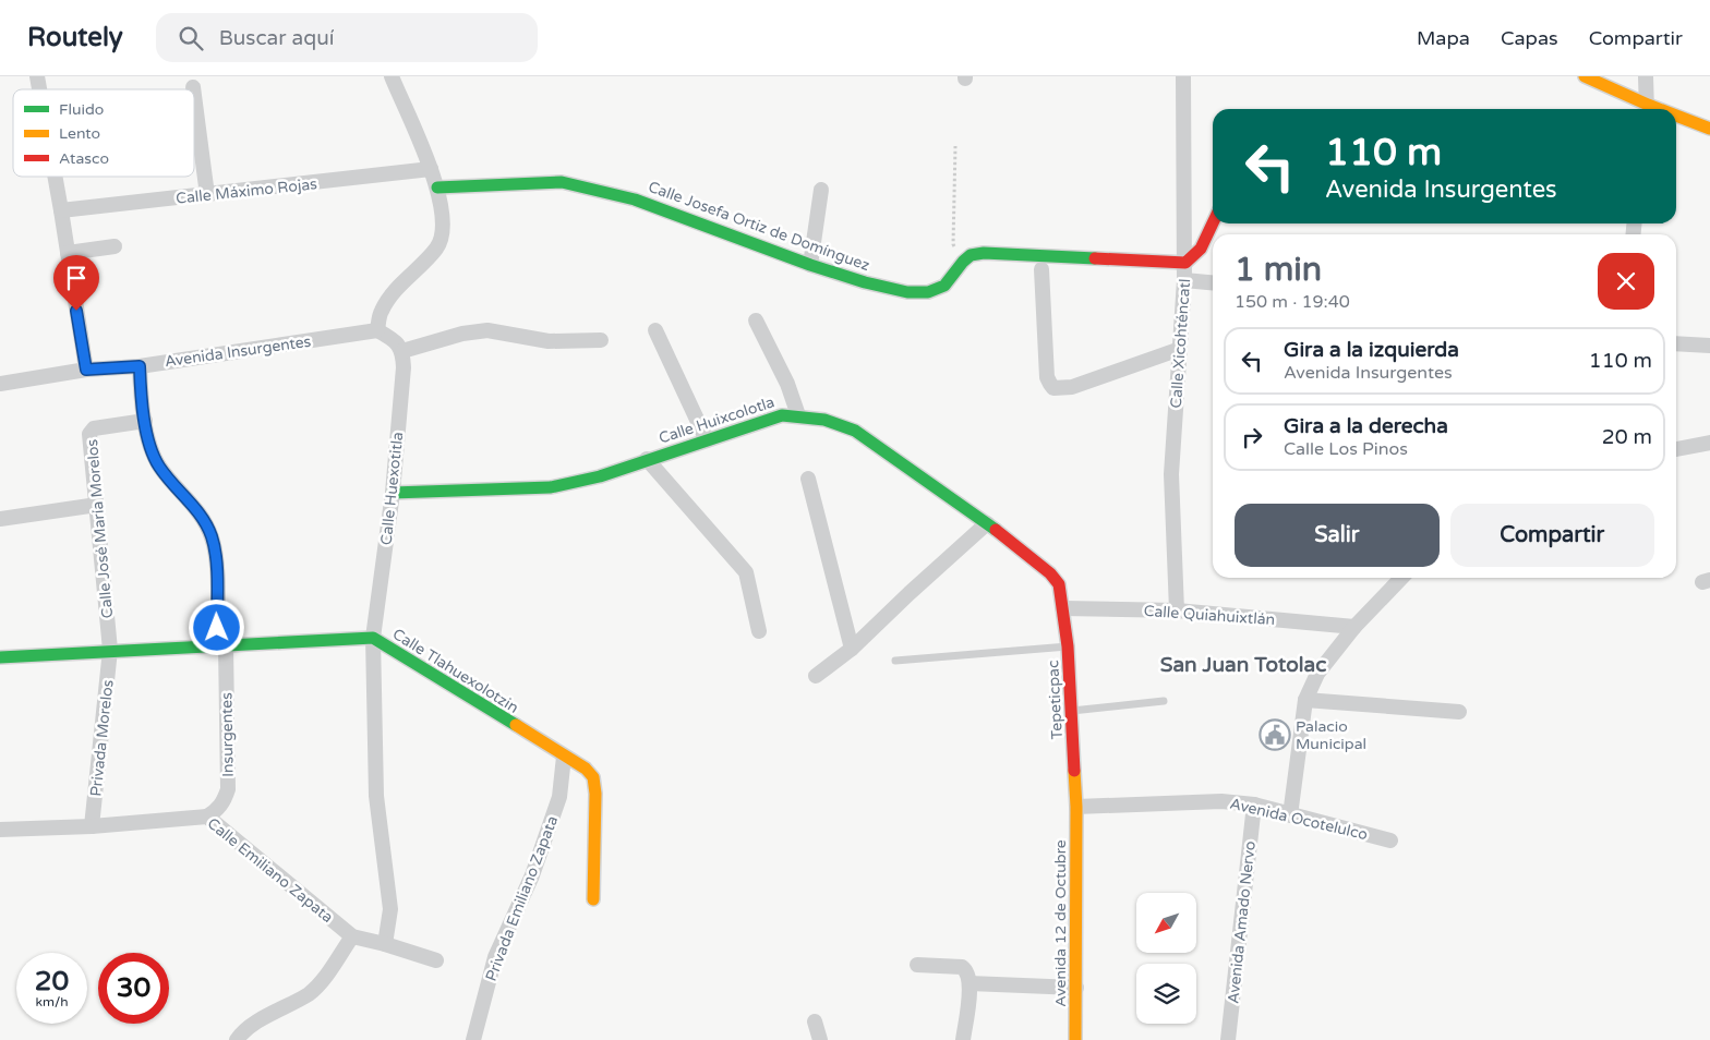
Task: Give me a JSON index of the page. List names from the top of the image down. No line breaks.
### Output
{"streets":{"street":["Calle Máximo Rojas","Calle Josefa Ortiz de Domínguez","Calle Xicohténcatl","Avenida Insurgentes","Calle Huixcolotla","Calle Huexotitla","Calle José María Morelos","Calle Quiahuixtlán","Calle Tlahuexolotzin","Tepeticpac","Insurgentes","Privada Morelos","Avenida Ocotelulco","Calle Emiliano Zapata","Privada Emiliano Zapata","Avenida Amado Nervo","Avenida 12 de Octubre"]},"crossings":[["Calle Xicohténcatl","Calle Quiahuixtlán"],["Avenida Insurgentes","Insurgentes"],["Calle Huixcolotla","Calle Huexotitla"],["Calle Huixcolotla","Tepeticpac"],["Calle Huexotitla","Calle Tlahuexolotzin"],["Calle Huexotitla","Calle Emiliano Zapata"],["Calle José María Morelos","Calle Tlahuexolotzin"],["Calle José María Morelos","Insurgentes"],["Calle José María Morelos","Privada Morelos"],["Calle Quiahuixtlán","Tepeticpac"],["Calle Tlahuexolotzin","Insurgentes"],["Calle Tlahuexolotzin","Privada Morelos"],["Calle Tlahuexolotzin","Privada Emiliano Zapata"],["Tepeticpac","Avenida Ocotelulco"],["Tepeticpac","Avenida 12 de Octubre"],["Insurgentes","Calle Emiliano Zapata"],["Privada Morelos","Calle Emiliano Zapata"],["Avenida Ocotelulco","Avenida Amado Nervo"],["Avenida Ocotelulco","Avenida 12 de Octubre"]],"districts":["San Juan Totolac"],"places":{"public building":["Palacio Municipal"]},"legend":["Fluido","Lento","Atasco"],"north":"bottom left","page":{"header":"Routely","search":"Buscar aquí","nav":["Mapa","Capas","Compartir"],"turn":["110 m","Avenida Insurgentes"],"heading":["1 min","150 m · 19:40"],"list":[{"name":"Gira a la izquierda","note":"Avenida Insurgentes","value":"110 m"},{"name":"Gira a la derecha","note":"Calle Los Pinos","value":"20 m"}],"buttons":["Salir","Compartir"],"speed":"20 km/h","limit":"30"}}
